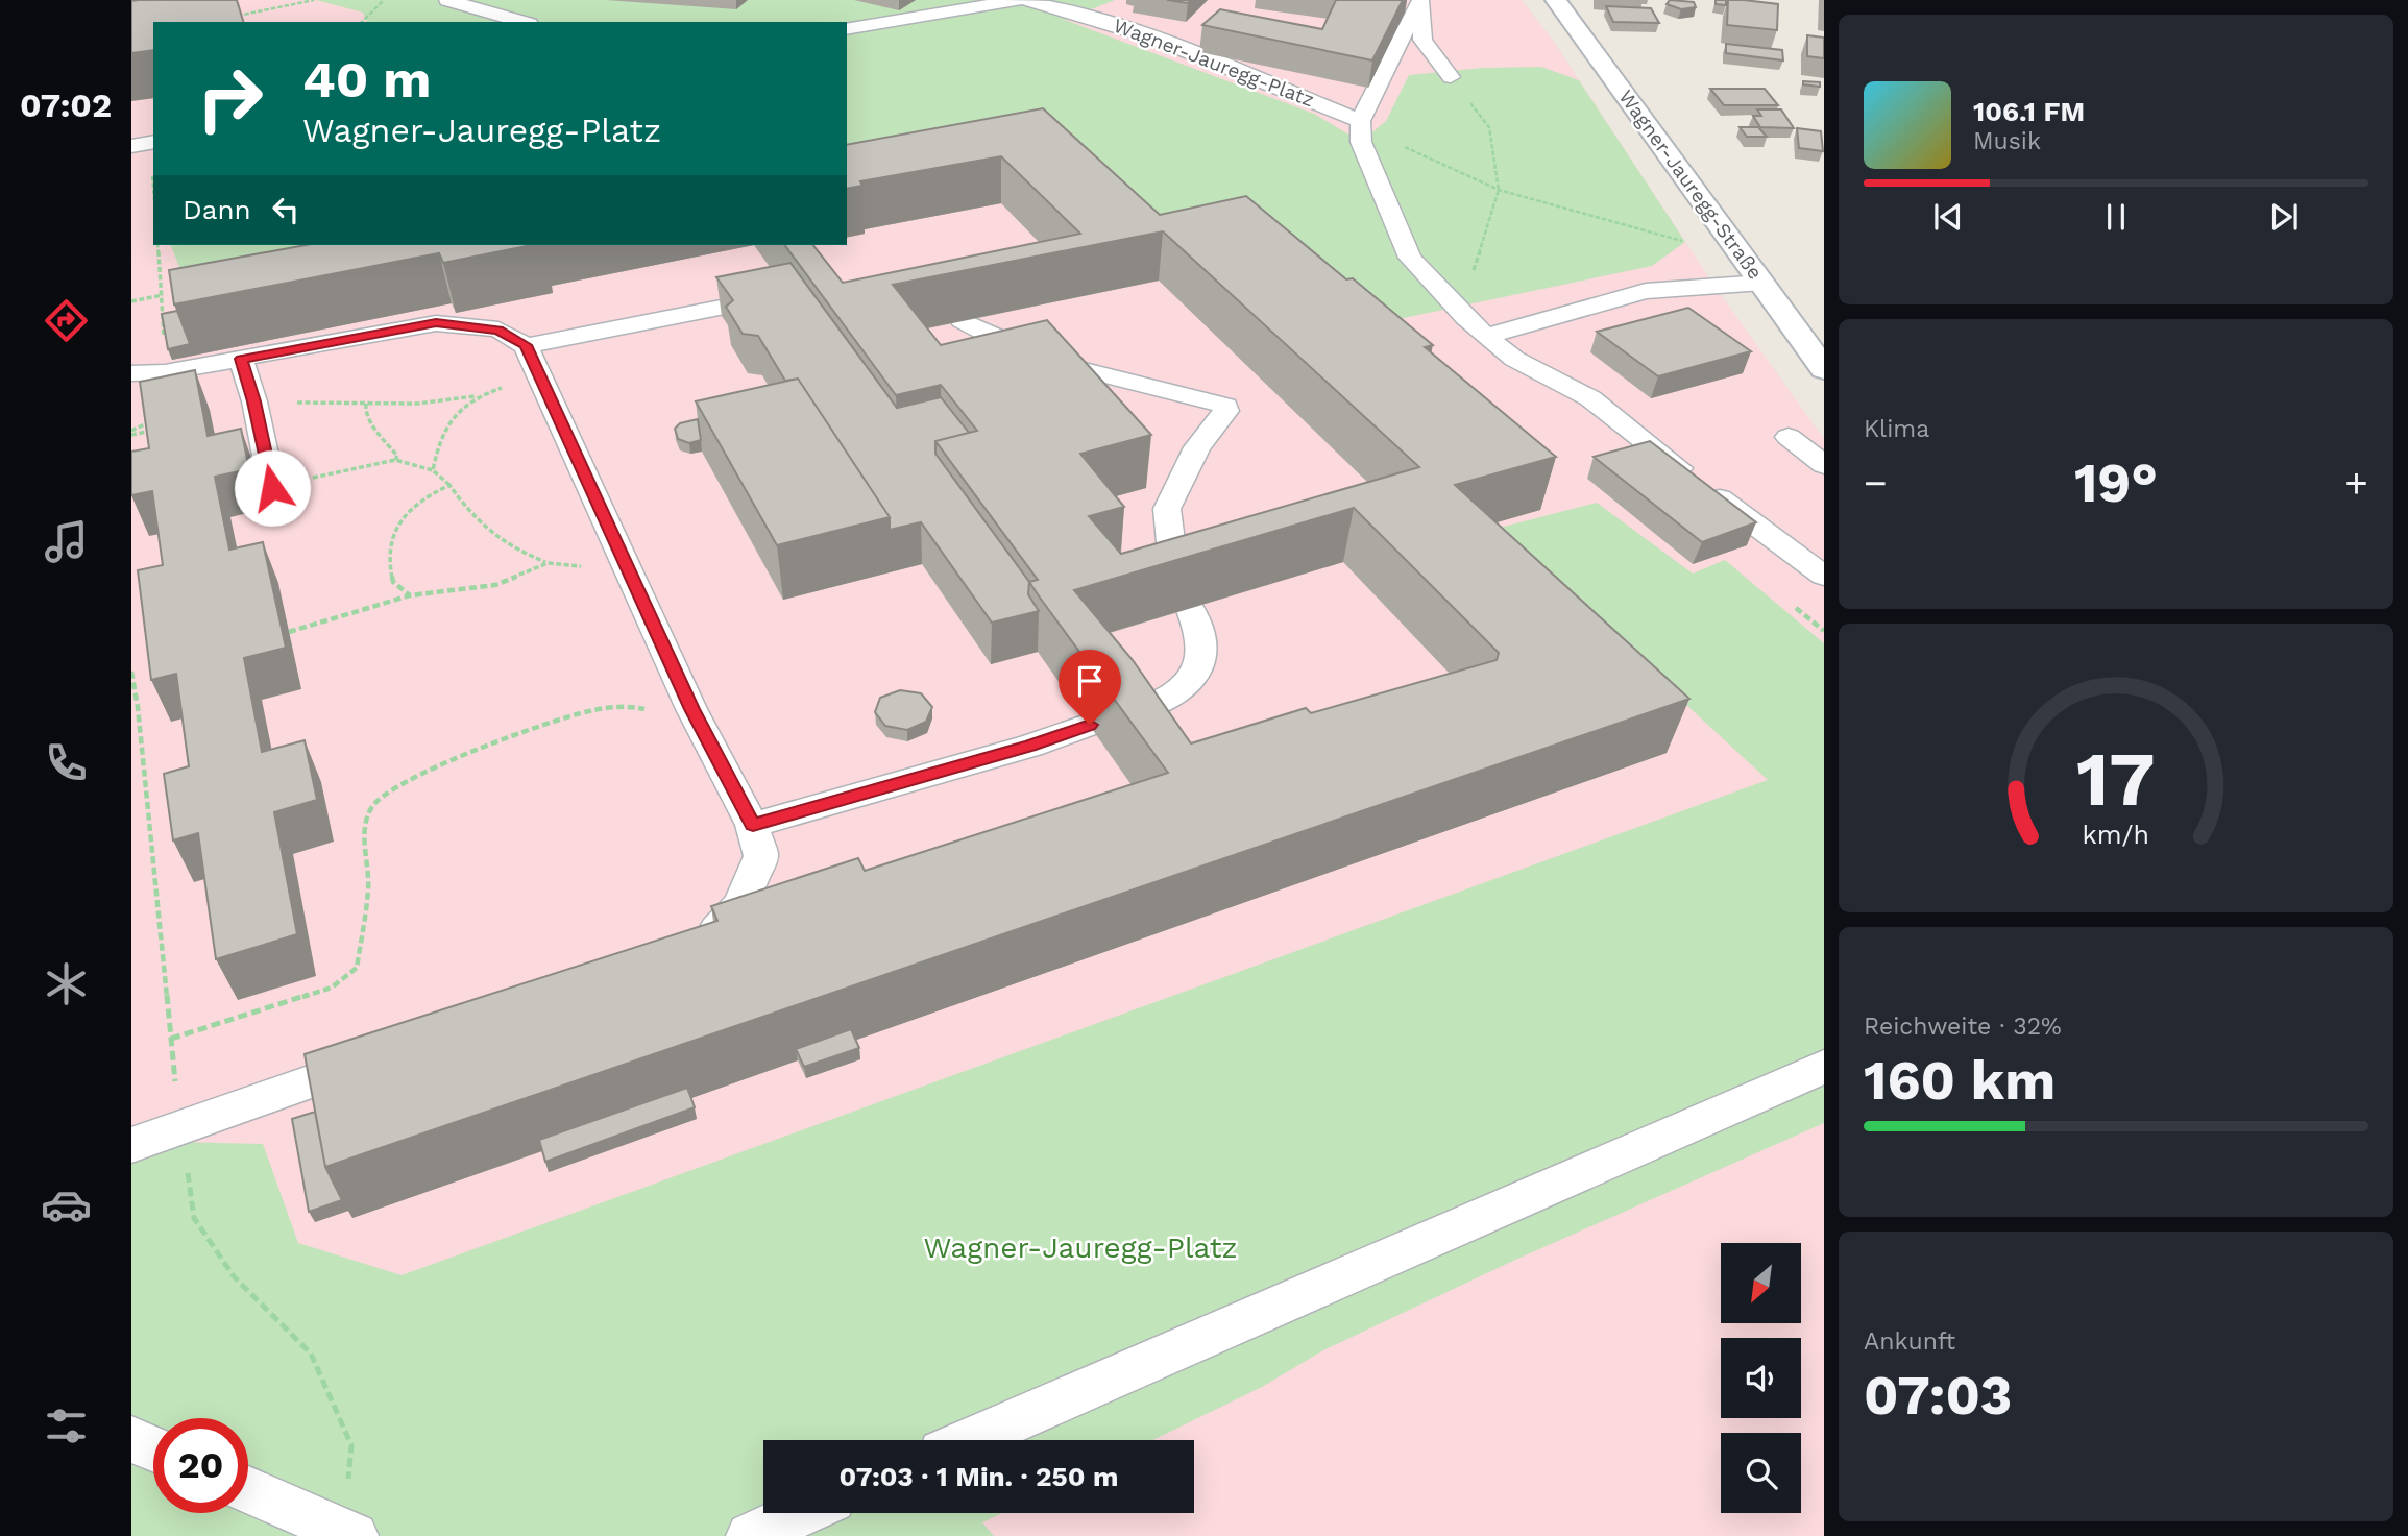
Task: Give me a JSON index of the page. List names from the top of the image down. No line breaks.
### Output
{"streets":{"main road":["Wagner-Jauregg-Straße"],"lane":["Wagner-Jauregg-Platz"]},"parks":["Wagner-Jauregg-Platz"],"north":"bottom left","page":{"tabs":"07:02","turn":["40 m","Wagner-Jauregg-Platz"],"song":["106.1 FM","Musik"],"then":"Dann","tile":["Klima",["Reichweite · 32%","160 km"],["Ankunft","07:03"]],"heat":["−","19°","+"],"limit":"20","trip":"07:03 · 1 Min. · 250 m","gauge":["17","km/h"]}}
